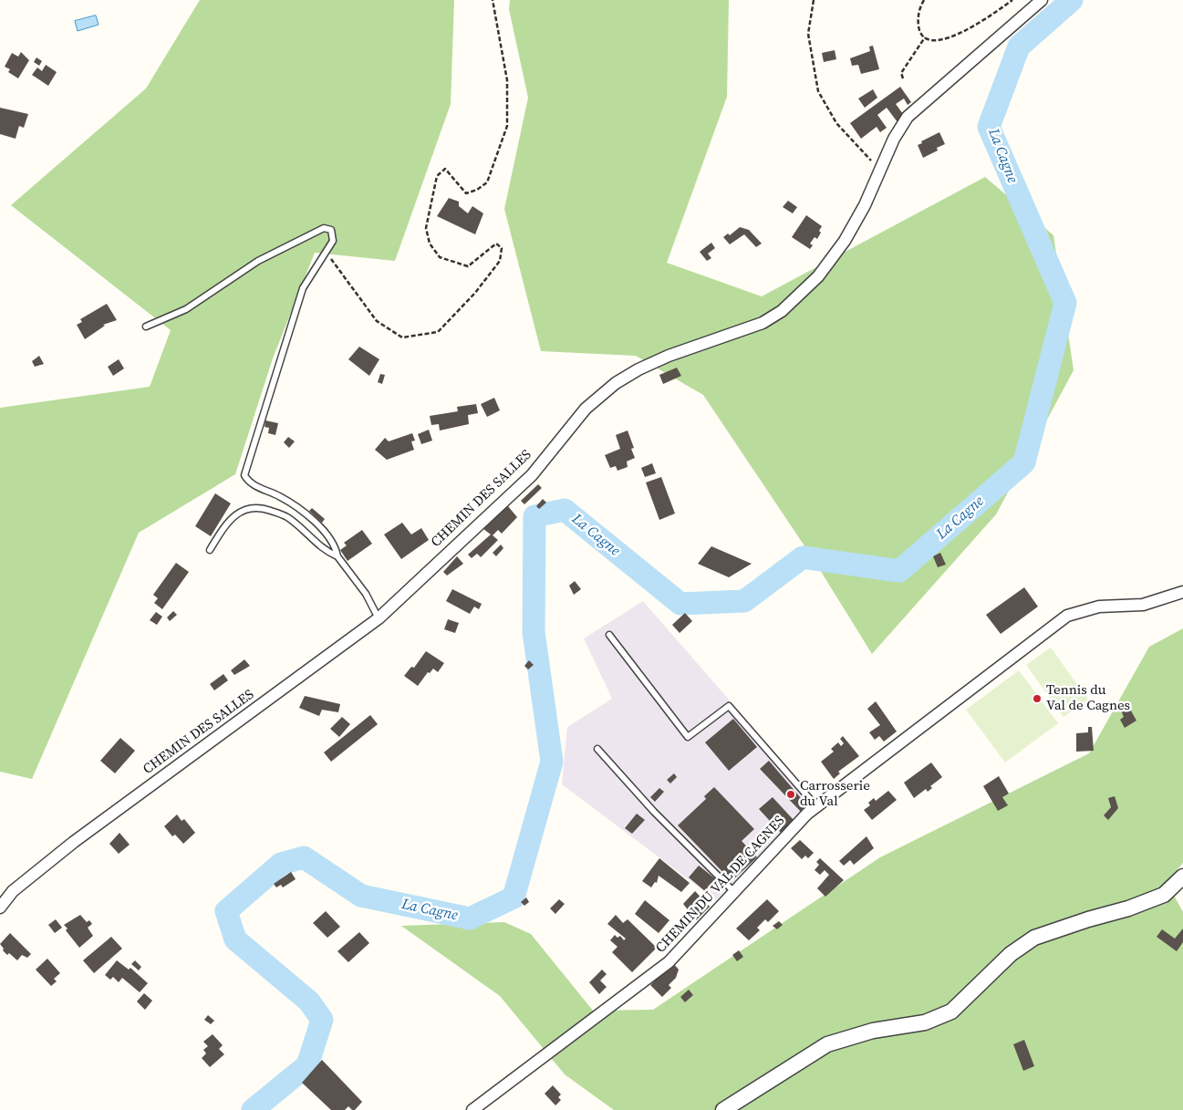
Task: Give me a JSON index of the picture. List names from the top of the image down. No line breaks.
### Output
{"streets":{"street":["CHEMIN DES SALLES","CHEMIN DU VAL DE CAGNES"]},"water":["La Cagne"],"places":["Tennis du Val de Cagnes","Carrosserie du Val"]}
